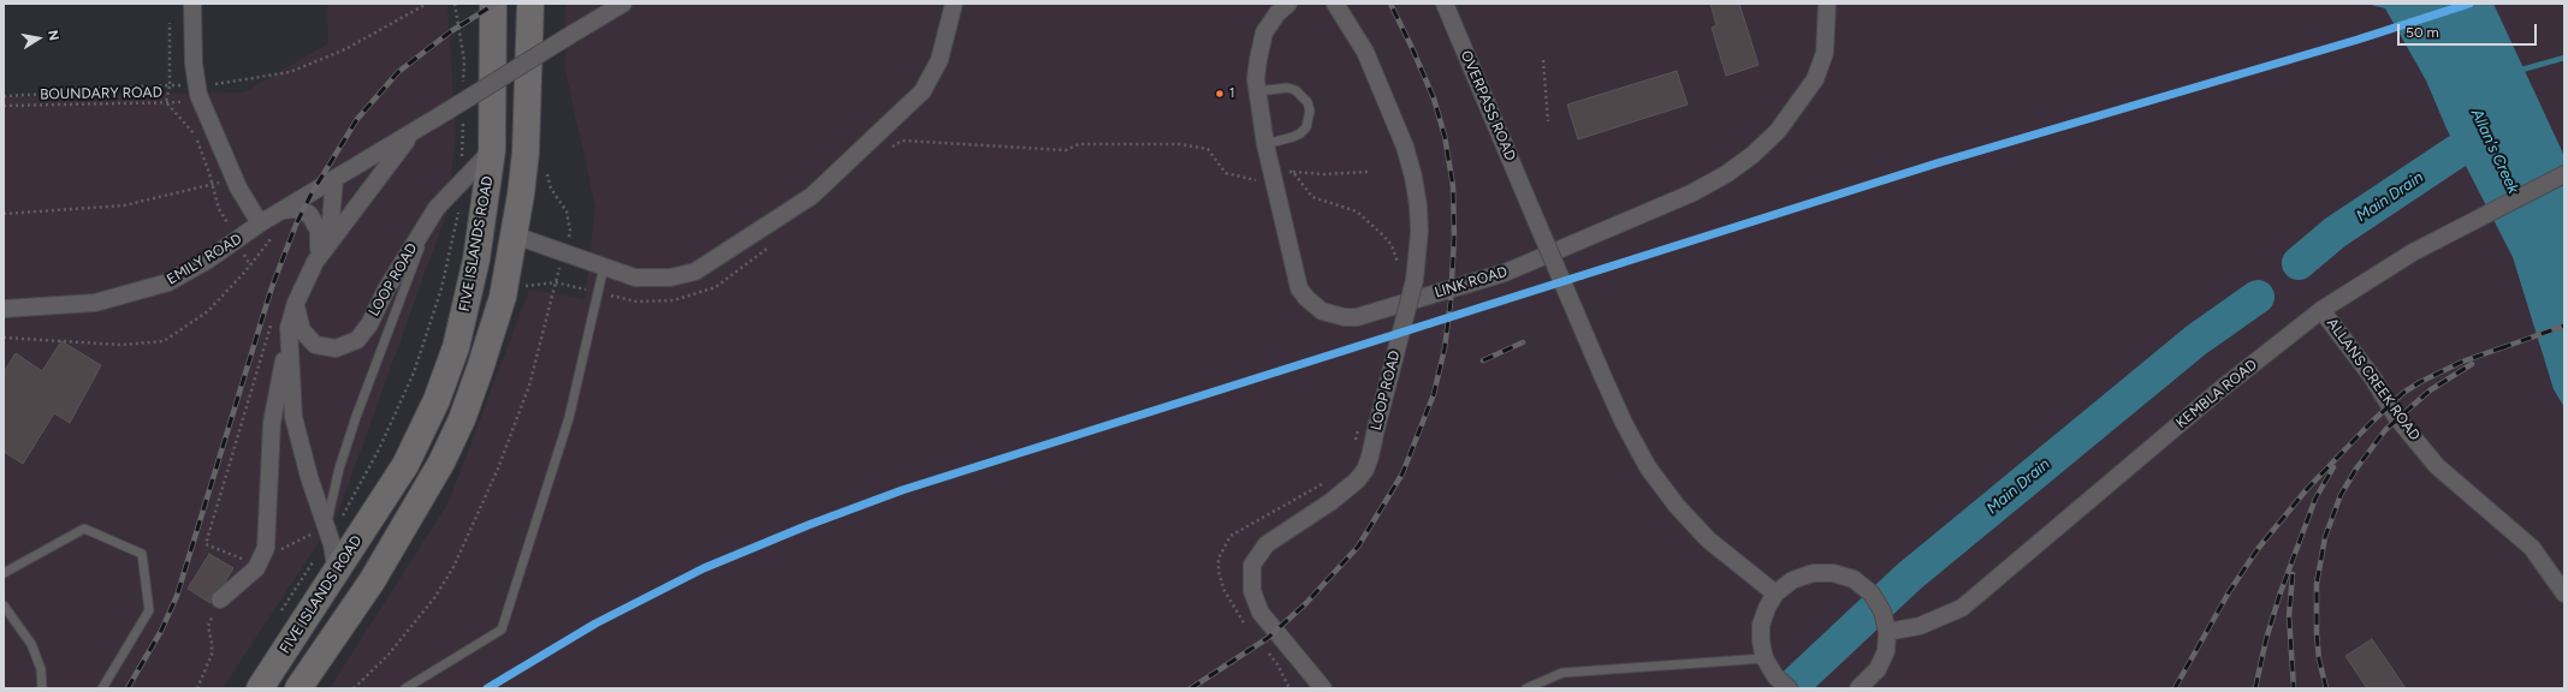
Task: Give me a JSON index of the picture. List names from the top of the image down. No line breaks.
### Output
{"streets":{"main road":["FIVE ISLANDS ROAD"],"street":["OVERPASS ROAD","EMILY ROAD","LOOP ROAD","LINK ROAD","ALLANS CREEK ROAD","KEMBLA ROAD"],"path":["BOUNDARY ROAD"]},"crossings":[["FIVE ISLANDS ROAD","LOOP ROAD"],["ALLANS CREEK ROAD","KEMBLA ROAD"]],"water":["Allan's Creek","Main Drain"],"places":["1"],"scale_bar":"50 m","north":"right"}
